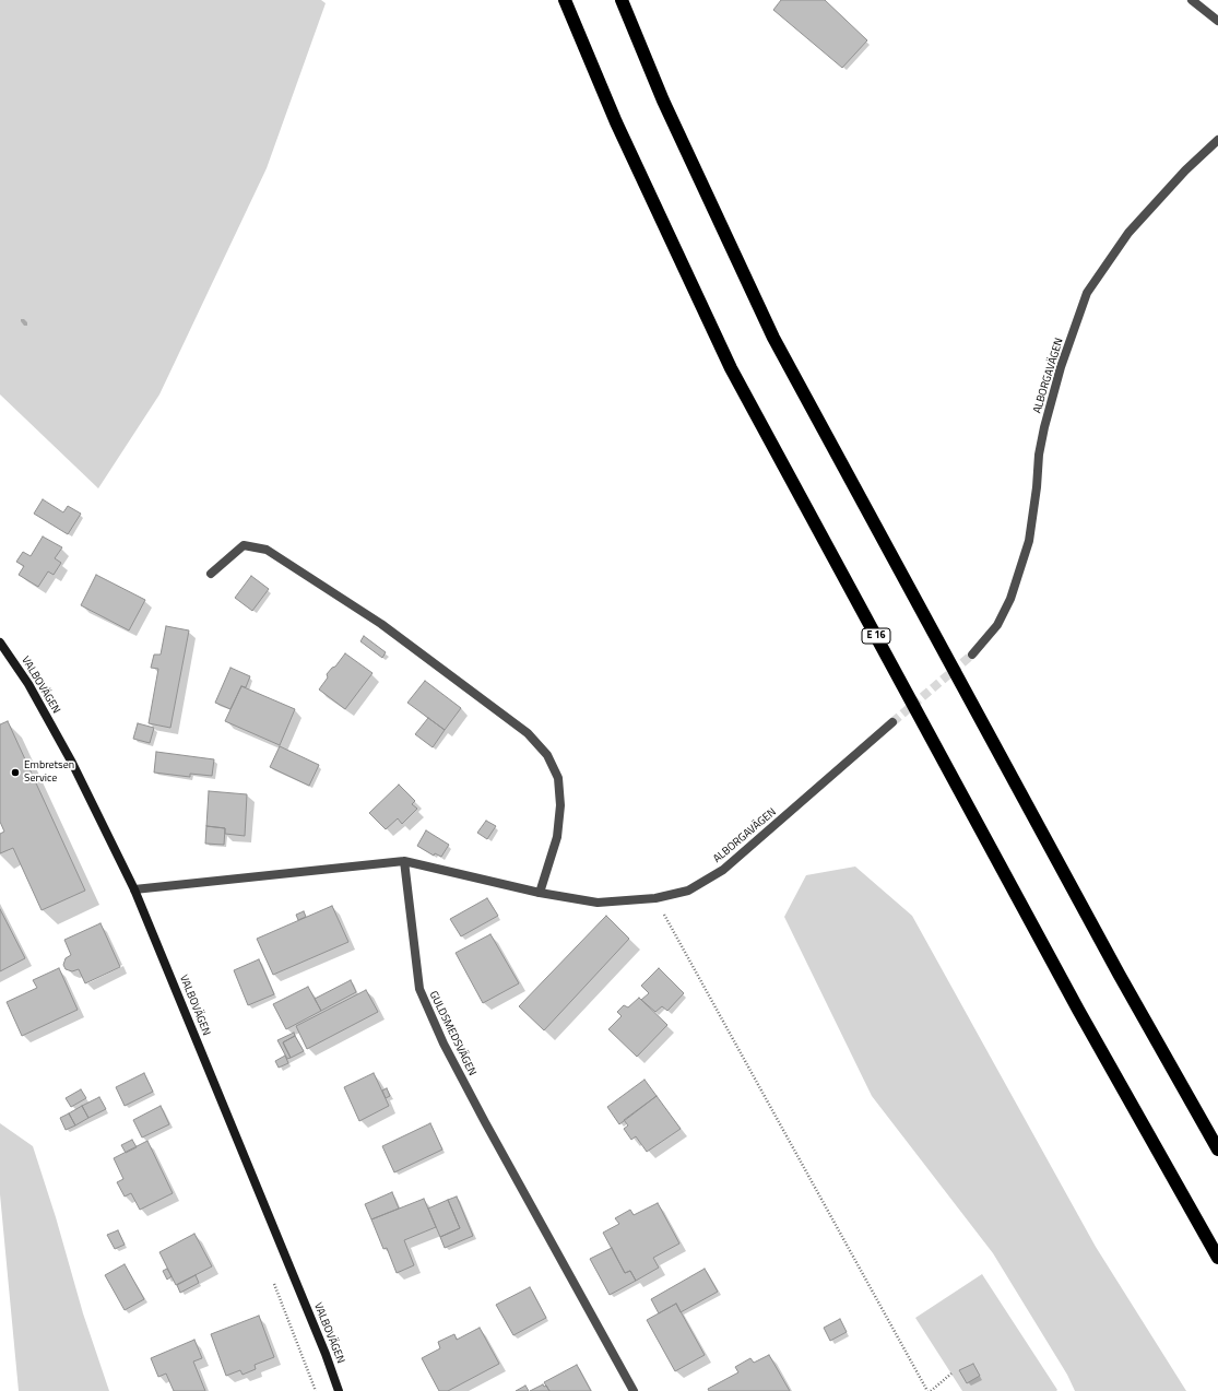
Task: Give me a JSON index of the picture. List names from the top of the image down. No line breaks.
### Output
{"streets":{"highway":["E 16"],"main road":["VALBOVÄGEN"],"street":["ALBORGAVÄGEN","GULDSMEDSVÄGEN"]},"crossings":[["ALBORGAVÄGEN","GULDSMEDSVÄGEN"]],"places":["Embretsen Service"]}
